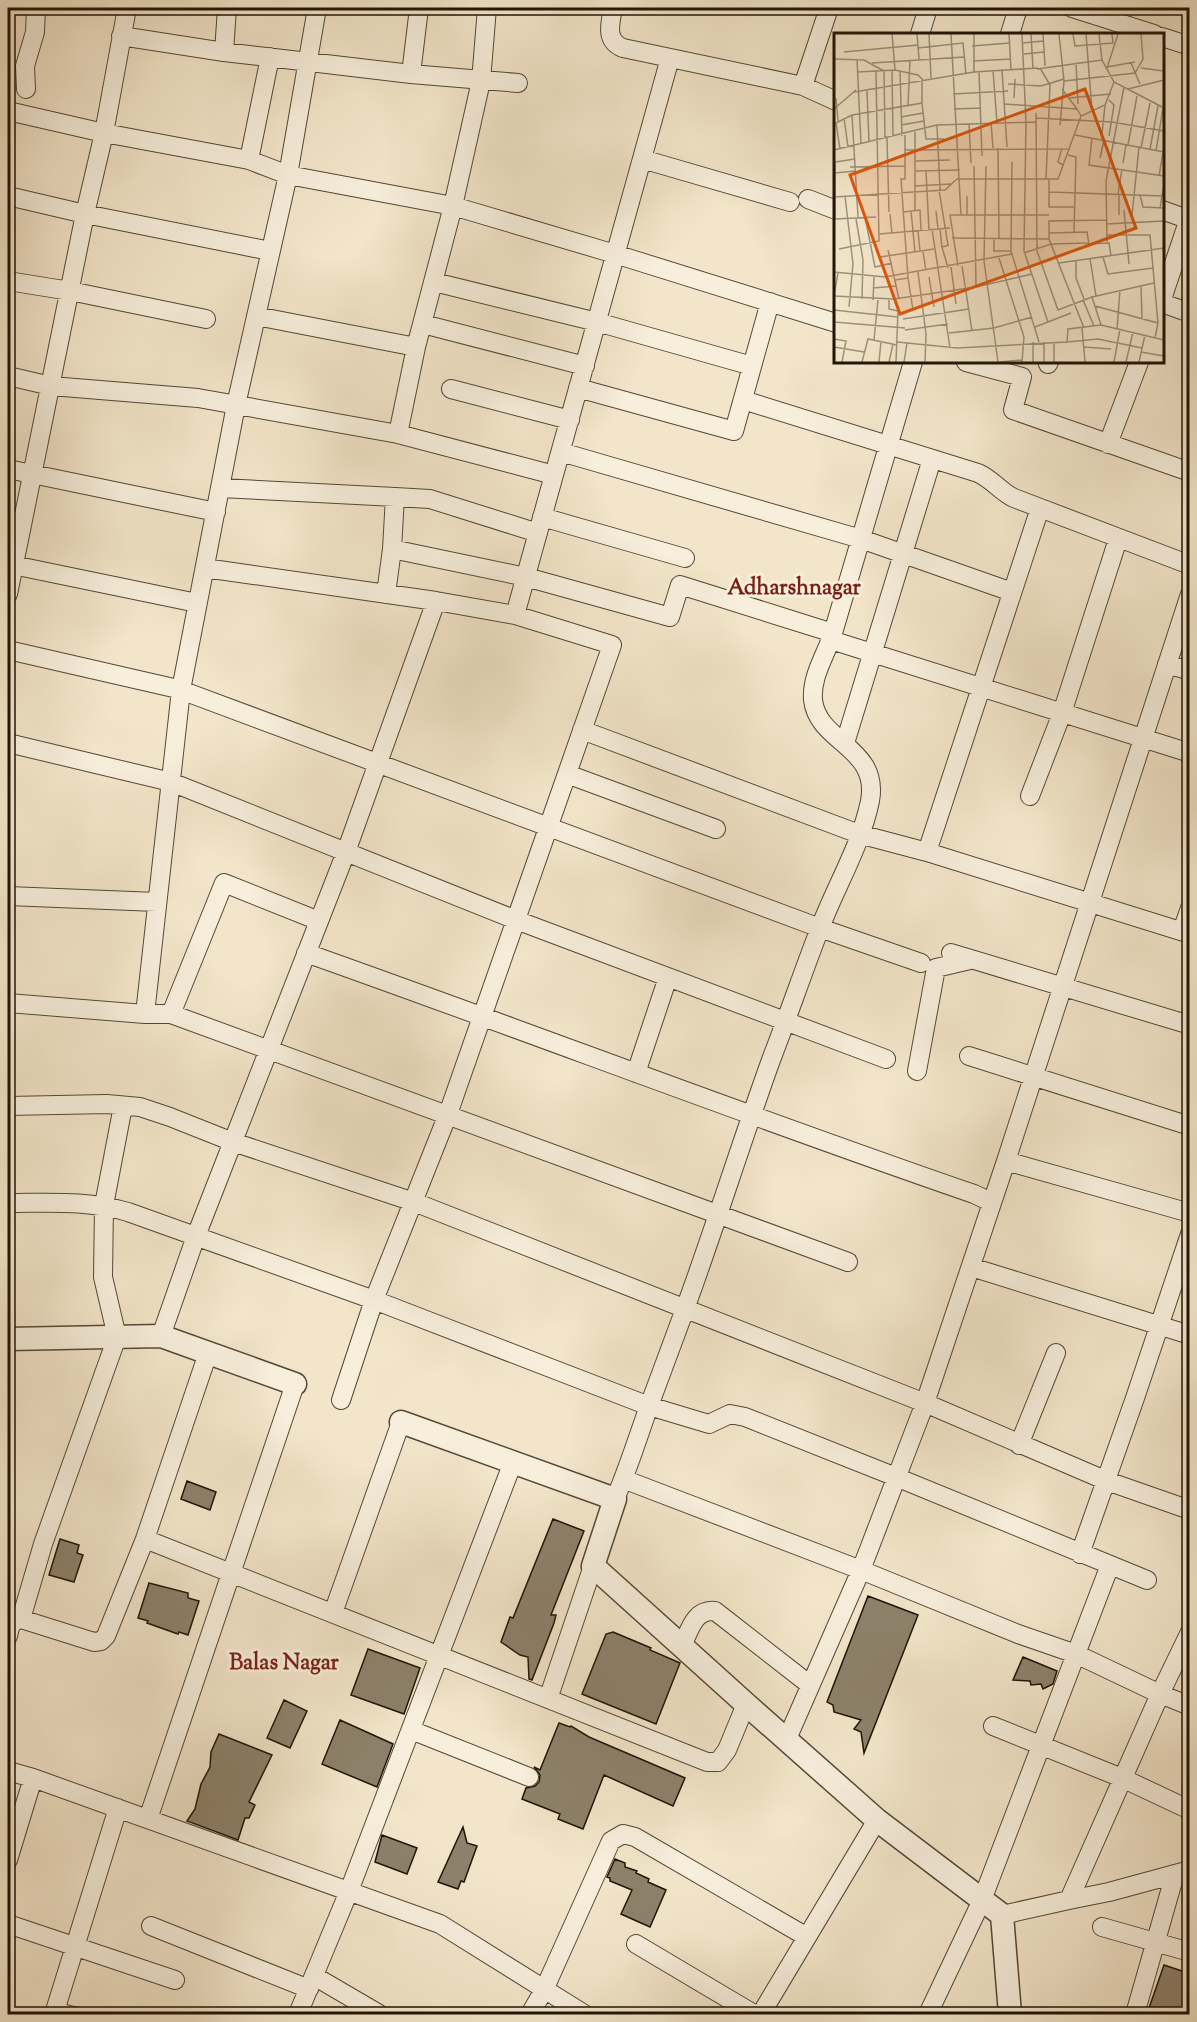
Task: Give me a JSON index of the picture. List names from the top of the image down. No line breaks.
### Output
{"districts":["Adharshnagar","Balas Nagar"]}
